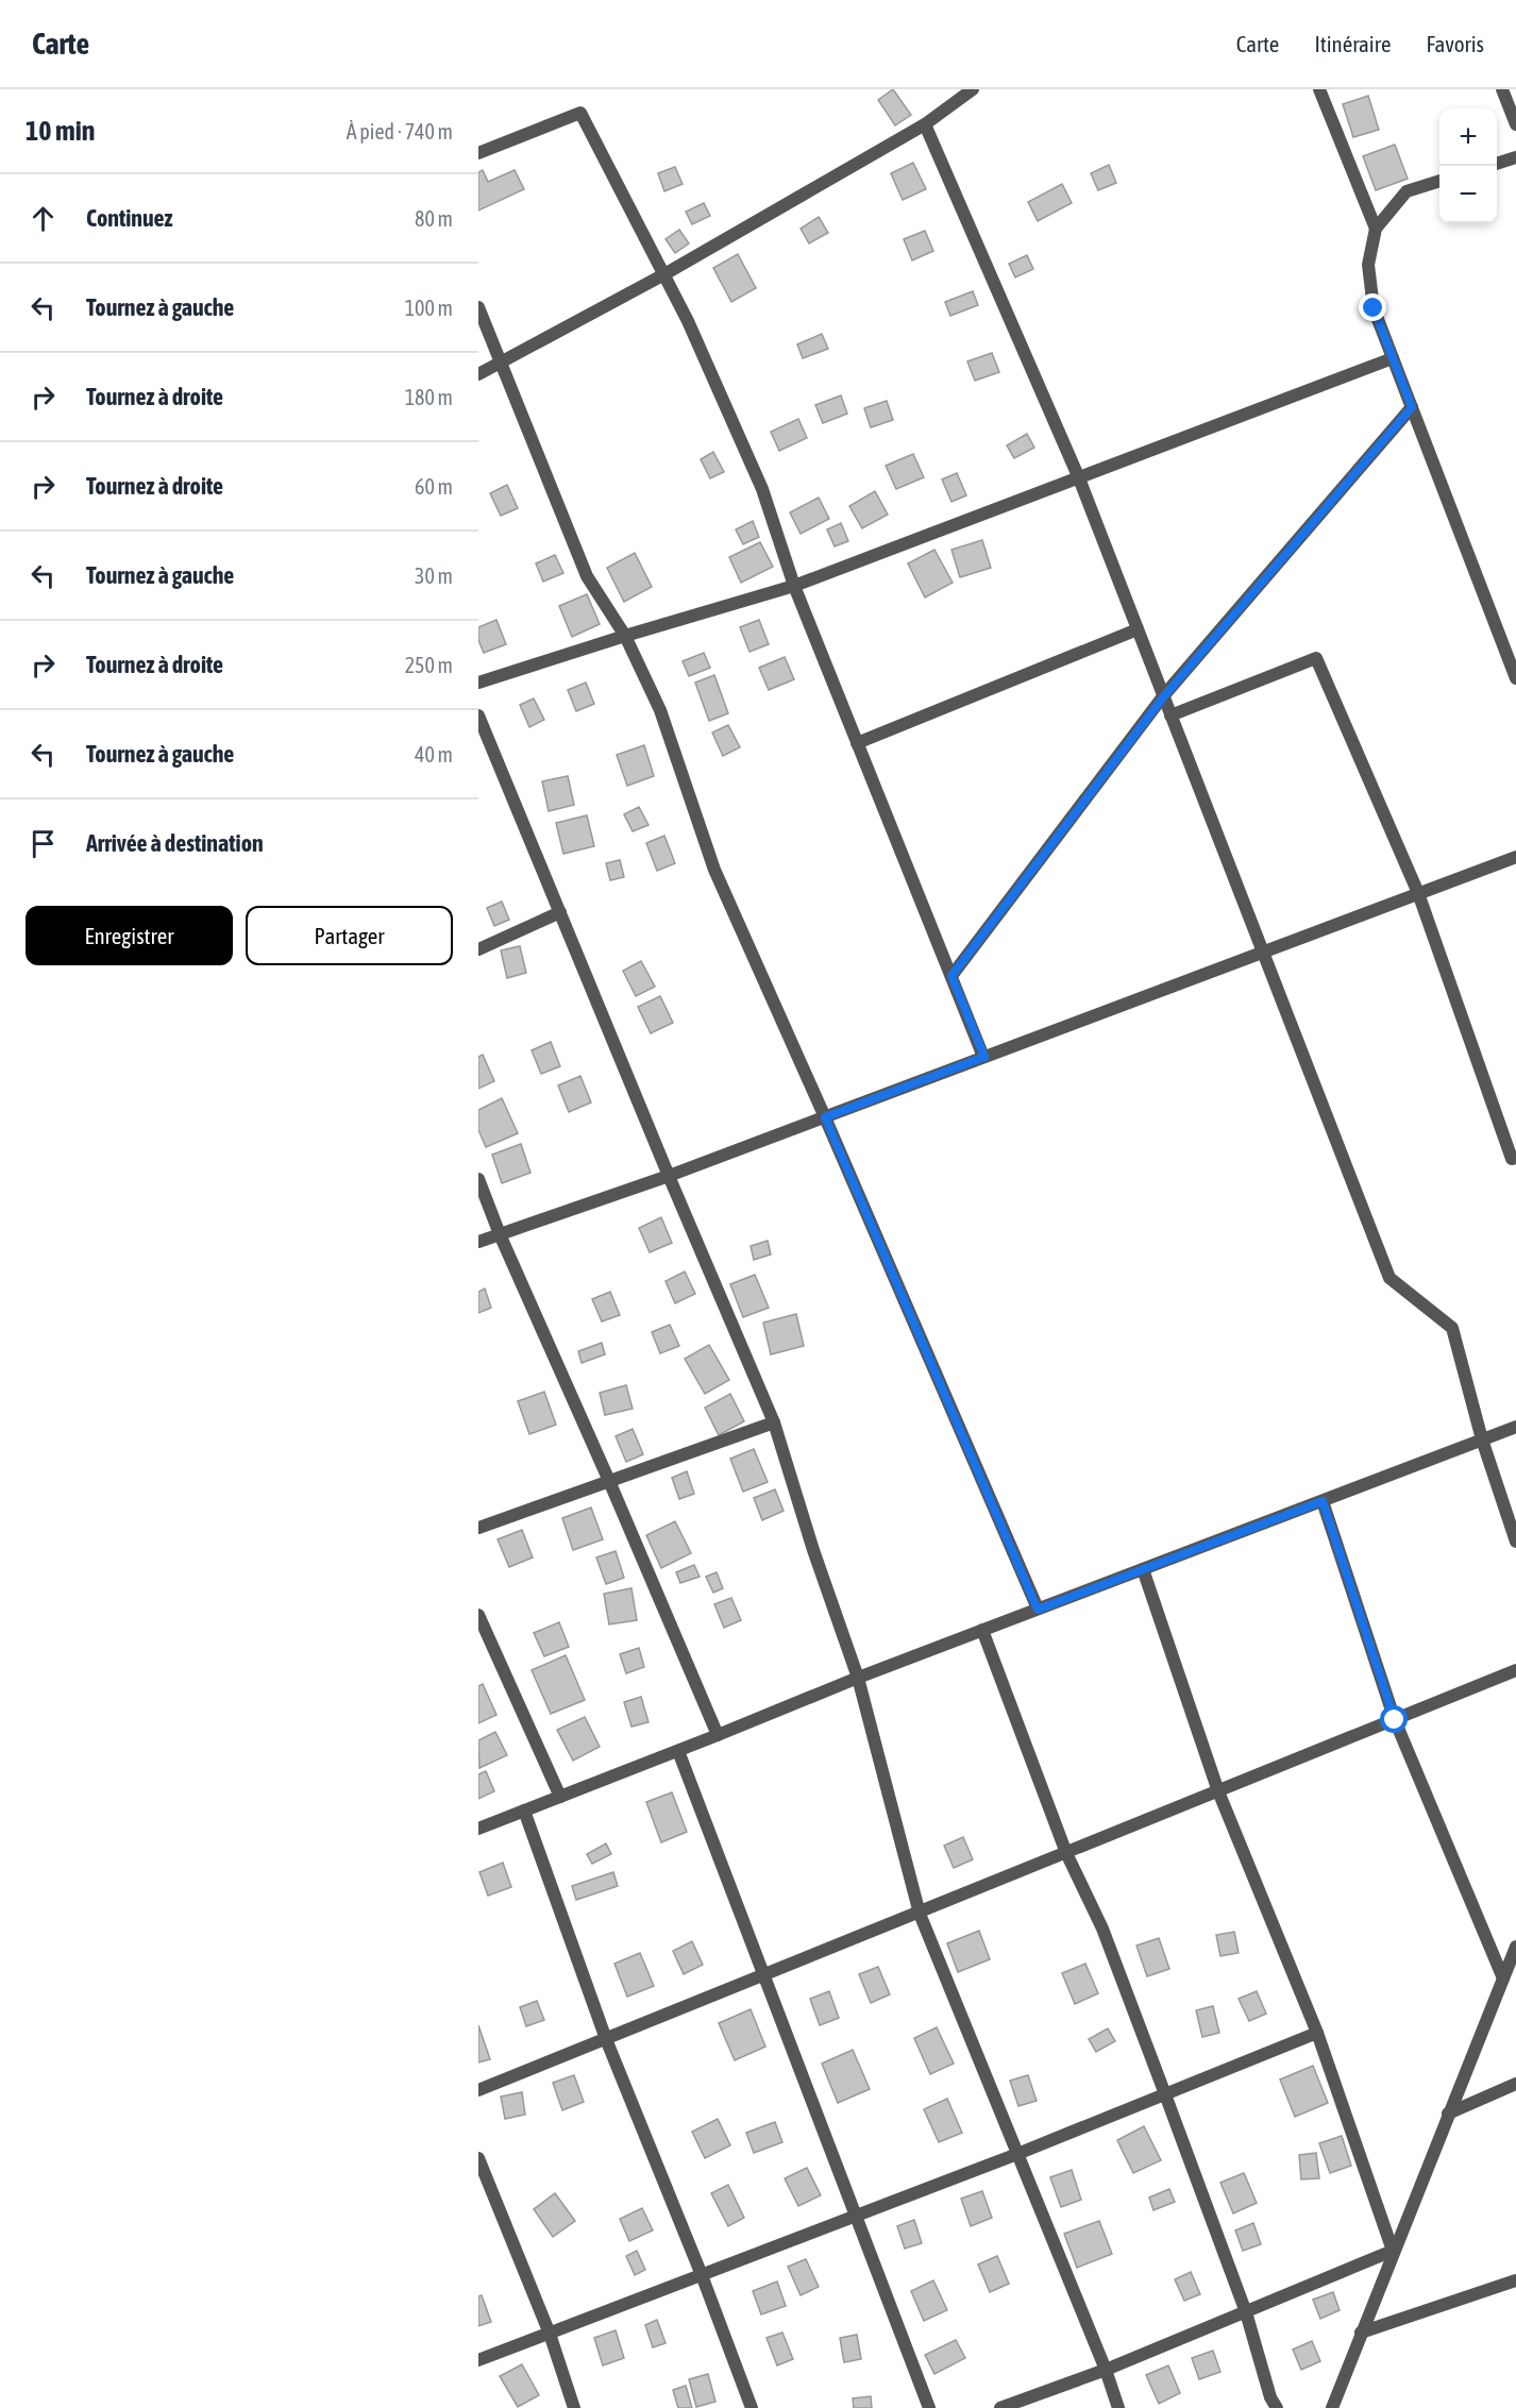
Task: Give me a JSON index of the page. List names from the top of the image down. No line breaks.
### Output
{"page":{"header":"Carte","nav":["Carte","Itinéraire","Favoris"],"heading":["10 min","À pied · 740 m"],"map_buttons":["+","−"],"list":[["Continuez","80 m"],["Tournez à gauche","100 m"],["Tournez à droite","180 m"],["Tournez à droite","60 m"],["Tournez à gauche","30 m"],["Tournez à droite","250 m"],["Tournez à gauche","40 m"],"Arrivée à destination"],"buttons":["Enregistrer","Partager"]}}
